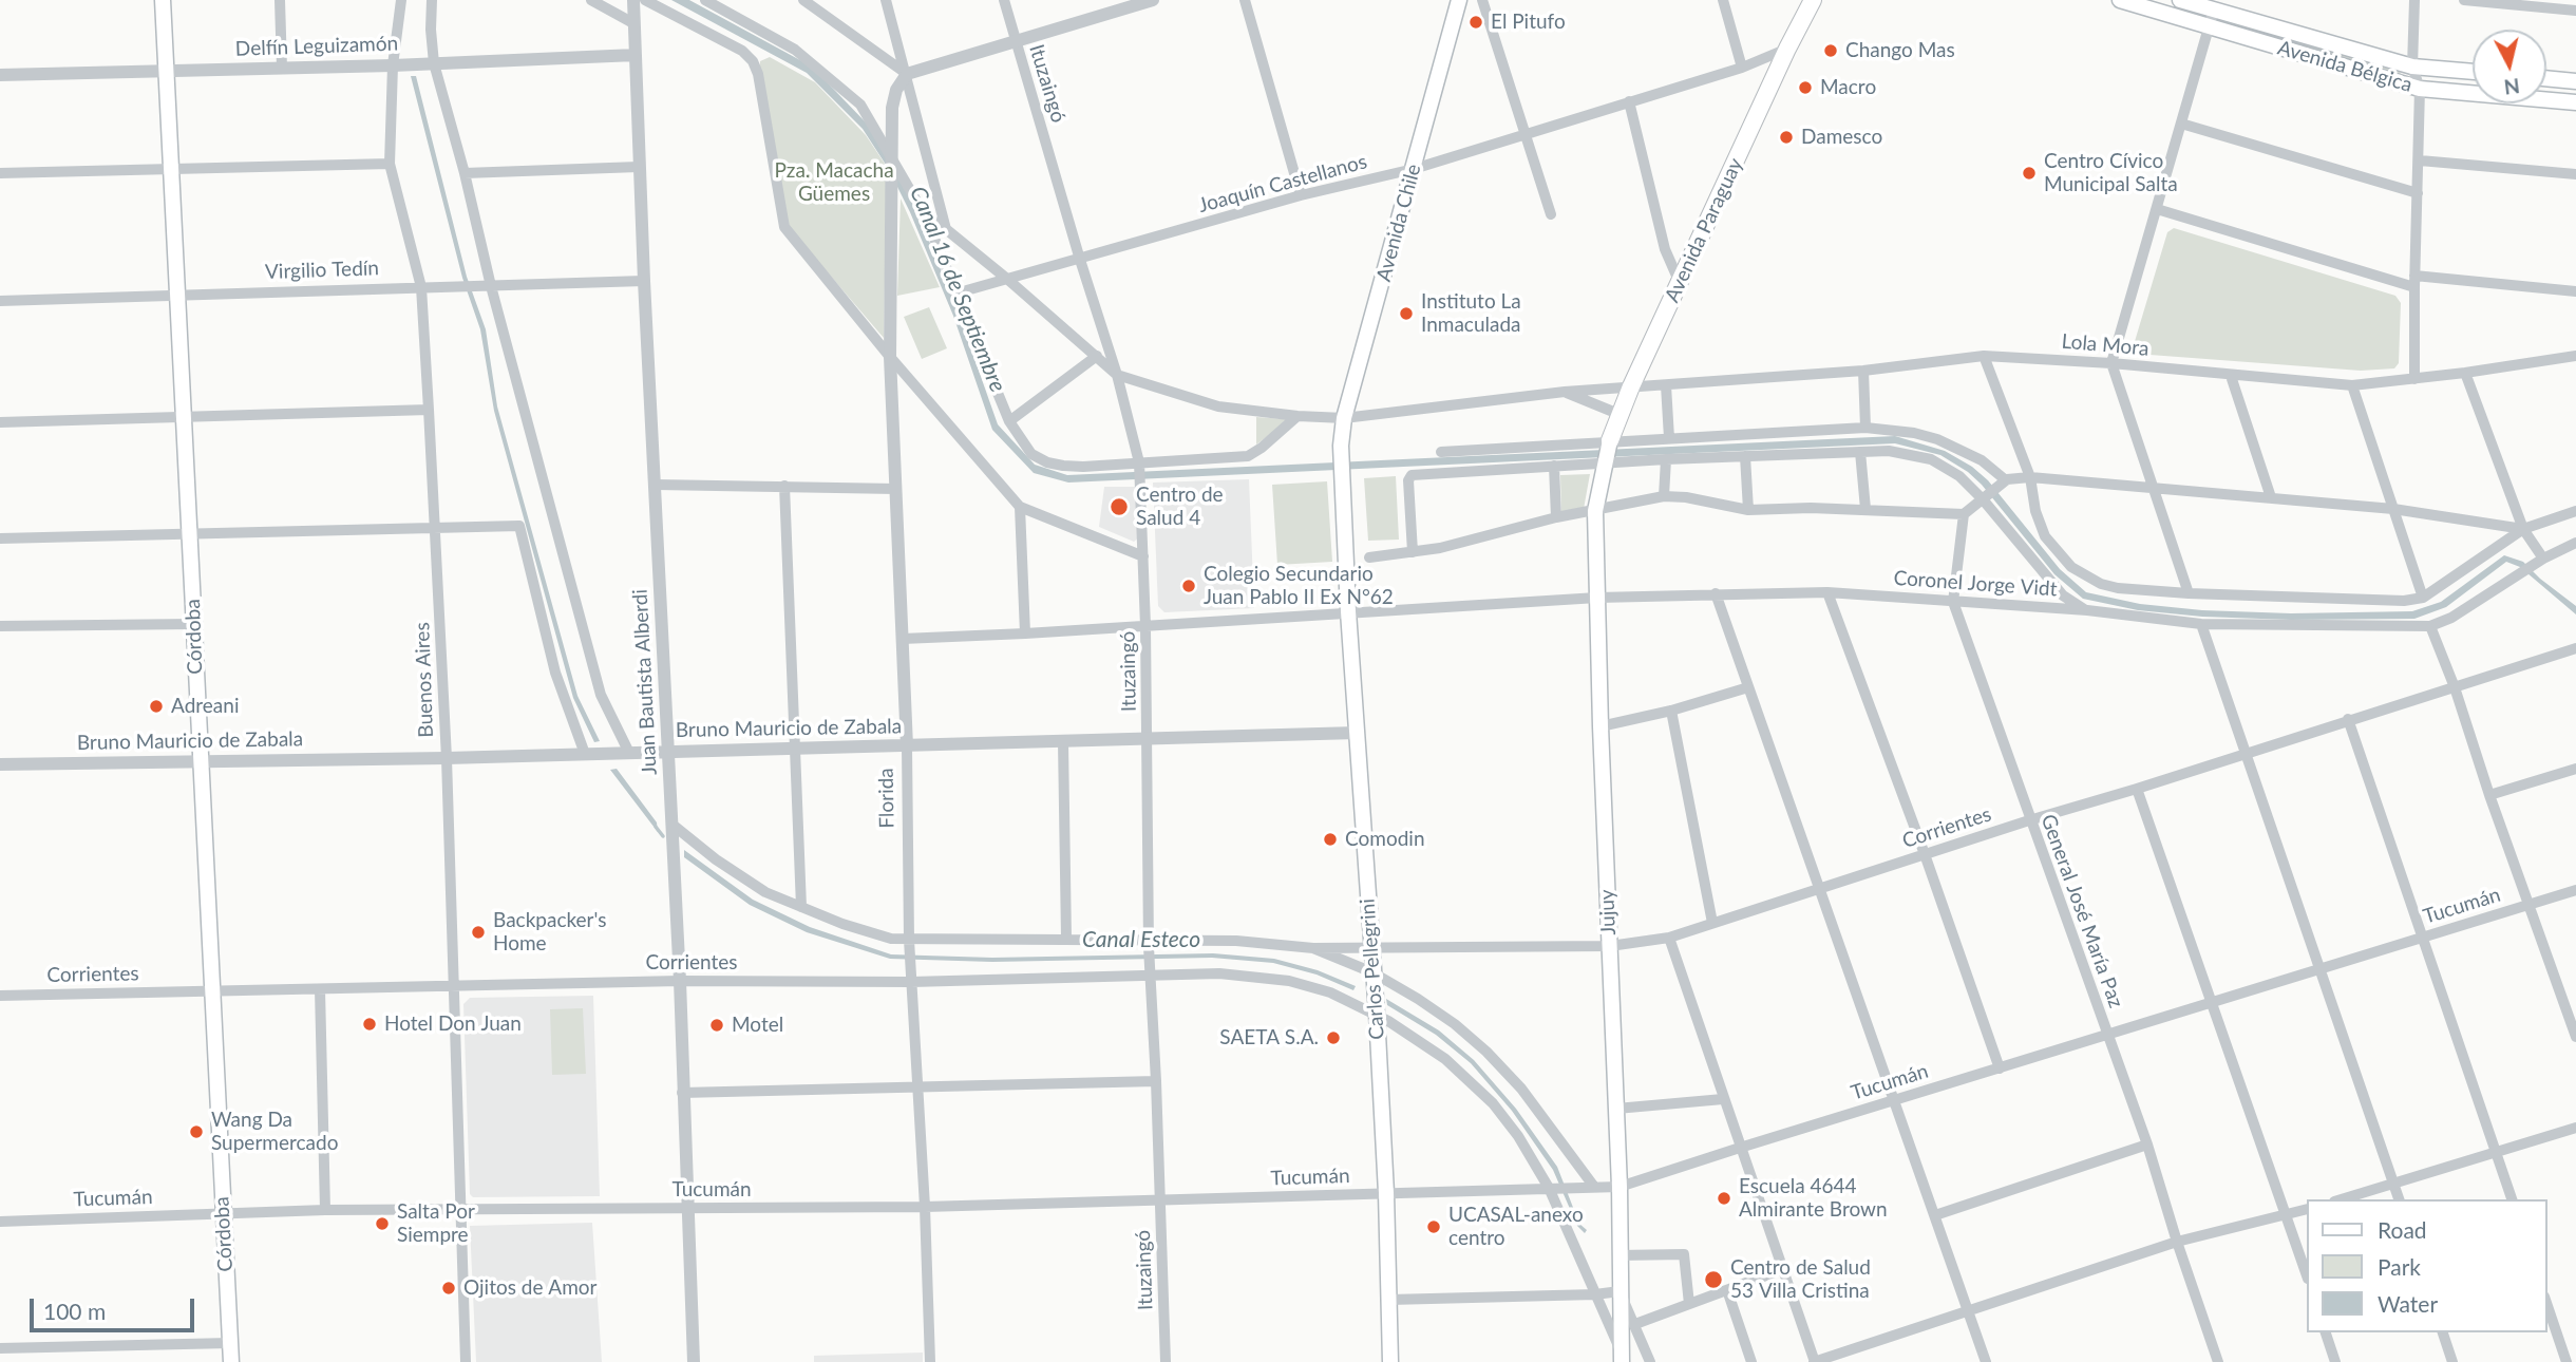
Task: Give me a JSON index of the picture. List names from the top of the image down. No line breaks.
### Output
{"streets":{"main road":["Avenida Bélgica","Avenida Chile","Avenida Paraguay","Córdoba","Jujuy","Carlos Pellegrini"],"street":["Delfín Leguizamón","Ituzaingó","Joaquín Castellanos","Virgilio Tedín","Lola Mora","Coronel Jorge Vidt","Buenos Aires","Juan Bautista Alberdi","Bruno Mauricio de Zabala","Florida","Corrientes","Tucumán","General José María Paz"]},"crossings":[["Delfín Leguizamón","Córdoba"],["Delfín Leguizamón","Buenos Aires"],["Delfín Leguizamón","Juan Bautista Alberdi"],["Ituzaingó","Joaquín Castellanos"],["Ituzaingó","Lola Mora"],["Ituzaingó","Coronel Jorge Vidt"],["Ituzaingó","Bruno Mauricio de Zabala"],["Ituzaingó","Corrientes"],["Ituzaingó","Tucumán"],["Joaquín Castellanos","Avenida Chile"],["Joaquín Castellanos","Avenida Paraguay"],["Avenida Chile","Lola Mora"],["Avenida Chile","Carlos Pellegrini"],["Avenida Paraguay","Lola Mora"],["Avenida Paraguay","Jujuy"],["Virgilio Tedín","Córdoba"],["Virgilio Tedín","Buenos Aires"],["Virgilio Tedín","Juan Bautista Alberdi"],["Coronel Jorge Vidt","Florida"],["Coronel Jorge Vidt","General José María Paz"],["Coronel Jorge Vidt","Jujuy"],["Coronel Jorge Vidt","Carlos Pellegrini"],["Córdoba","Bruno Mauricio de Zabala"],["Córdoba","Corrientes"],["Córdoba","Tucumán"],["Buenos Aires","Bruno Mauricio de Zabala"],["Buenos Aires","Corrientes"],["Buenos Aires","Tucumán"],["Juan Bautista Alberdi","Bruno Mauricio de Zabala"],["Juan Bautista Alberdi","Corrientes"],["Juan Bautista Alberdi","Tucumán"],["Bruno Mauricio de Zabala","Florida"],["Bruno Mauricio de Zabala","Carlos Pellegrini"],["Florida","Corrientes"],["Florida","Tucumán"],["Corrientes","Tucumán"],["Corrientes","General José María Paz"],["Corrientes","Jujuy"],["Corrientes","Carlos Pellegrini"],["Tucumán","General José María Paz"],["Tucumán","Jujuy"],["Tucumán","Carlos Pellegrini"]],"water":["Canal 16 de Septiembre","Canal Esteco"],"parks":["Pza. Macacha Güemes"],"places":["El Pitufo","Chango Mas","Macro","Damesco","Centro Cívico Municipal Salta","Instituto La Inmaculada","Centro de Salud 4","Colegio Secundario Juan Pablo II Ex N°62","Adreani","Comodin","Backpacker's Home","Hotel Don Juan","Motel","SAETA S.A.","Wang Da Supermercado","Escuela 4644 Almirante Brown","Salta Por Siempre","UCASAL-anexo centro","Centro de Salud 53 Villa Cristina","Ojitos de Amor"],"legend":["Road","Park","Water"],"scale_bar":"100 m","north":"bottom"}
